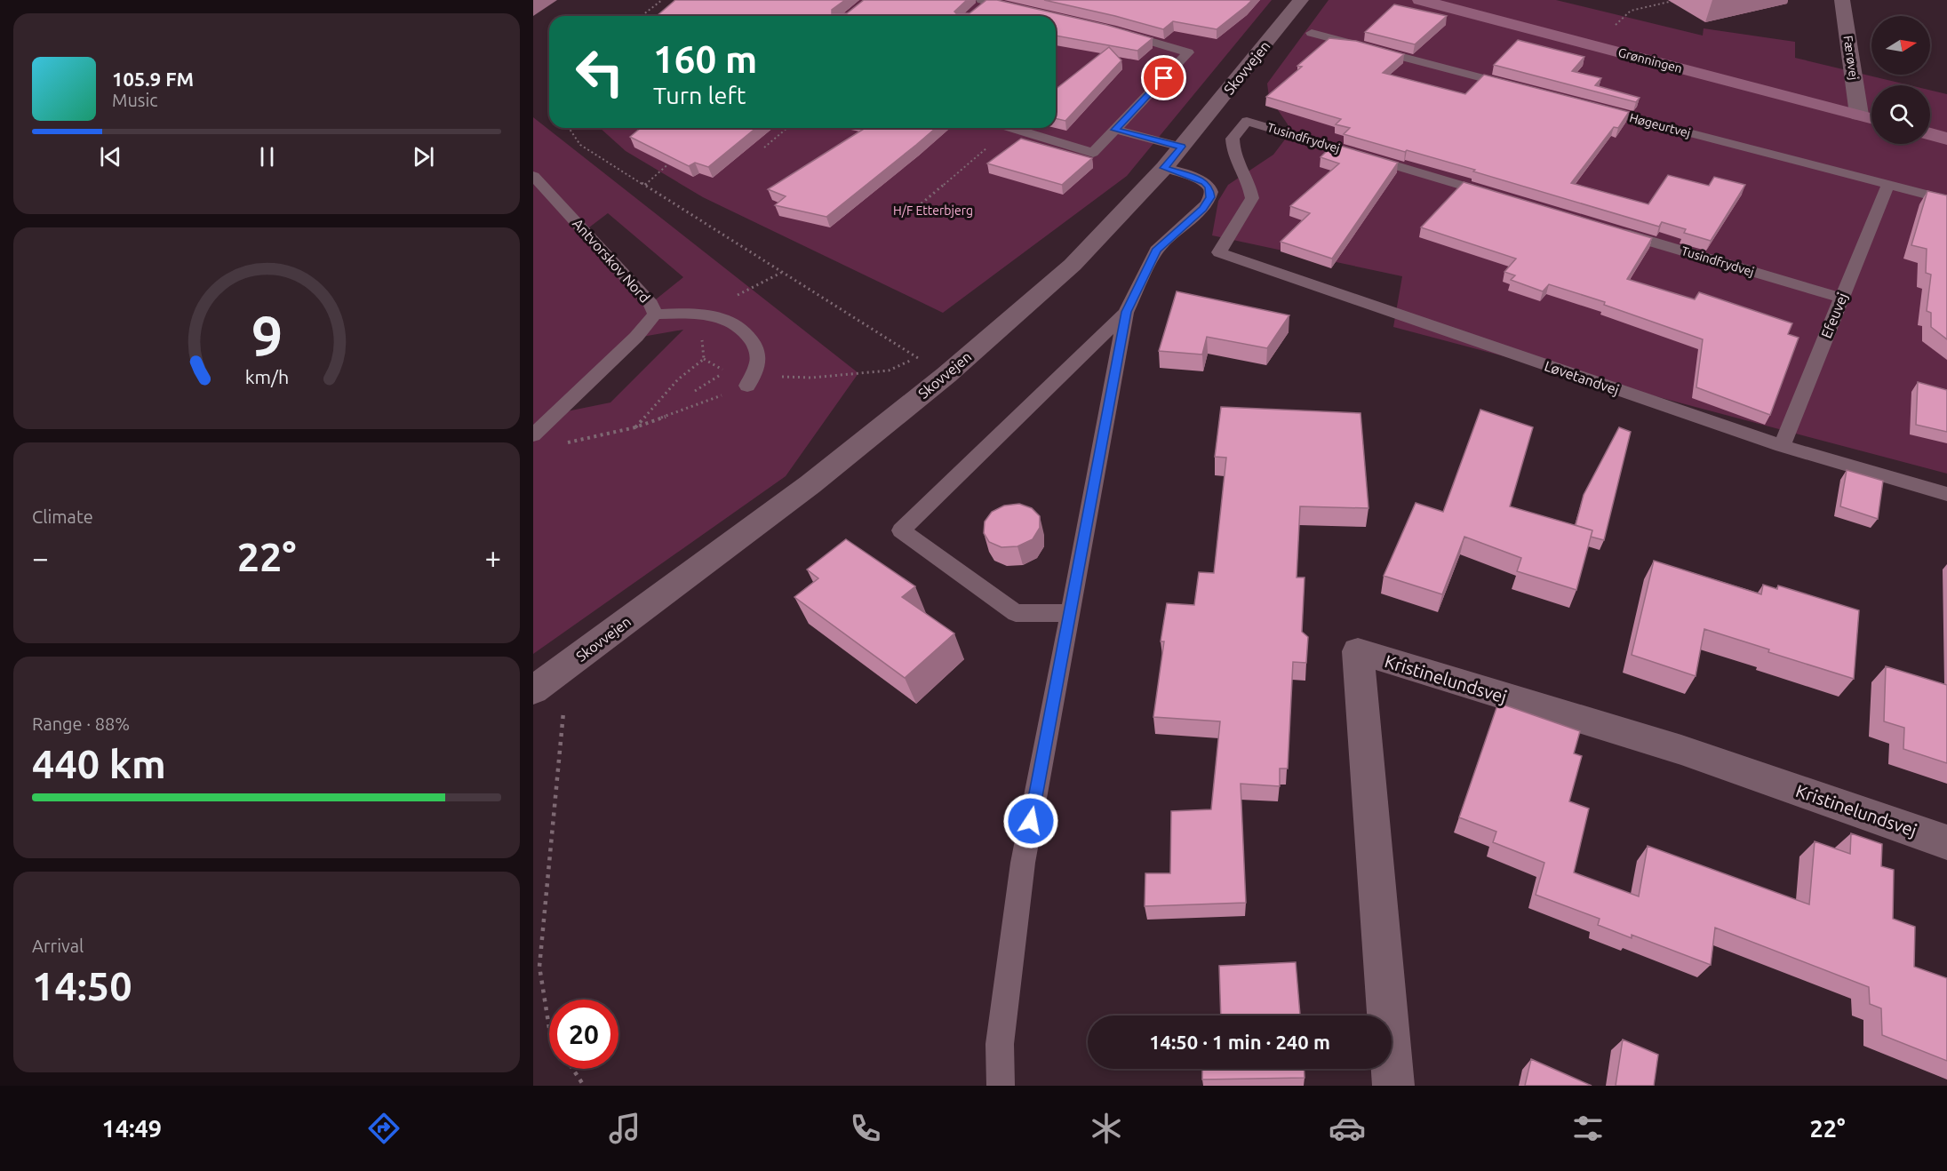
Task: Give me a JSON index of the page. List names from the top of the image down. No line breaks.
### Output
{"streets":{"main road":["Grønningen"],"street":["Færøvej","Skovvejen","Kristinelundsvej"],"lane":["Høgeurtvej","Tusindfrydvej","Antvorskov Nord","Efeuvej","Løvetandvej"]},"crossings":[["Færøvej","Grønningen"],["Høgeurtvej","Efeuvej"],["Tusindfrydvej","Efeuvej"],["Tusindfrydvej","Løvetandvej"],["Efeuvej","Løvetandvej"]],"parks":["H/F Etterbjerg"],"north":"right","page":{"turn":["160 m","Turn left"],"song":["105.9 FM","Music"],"tile":["Climate",["Range · 88%","440 km"],["Arrival","14:50"]],"heat":["−","22°","+"],"limit":"20","trip":"14:50 · 1 min · 240 m","tabs":["14:49","22°"],"gauge":["9","km/h"]}}
